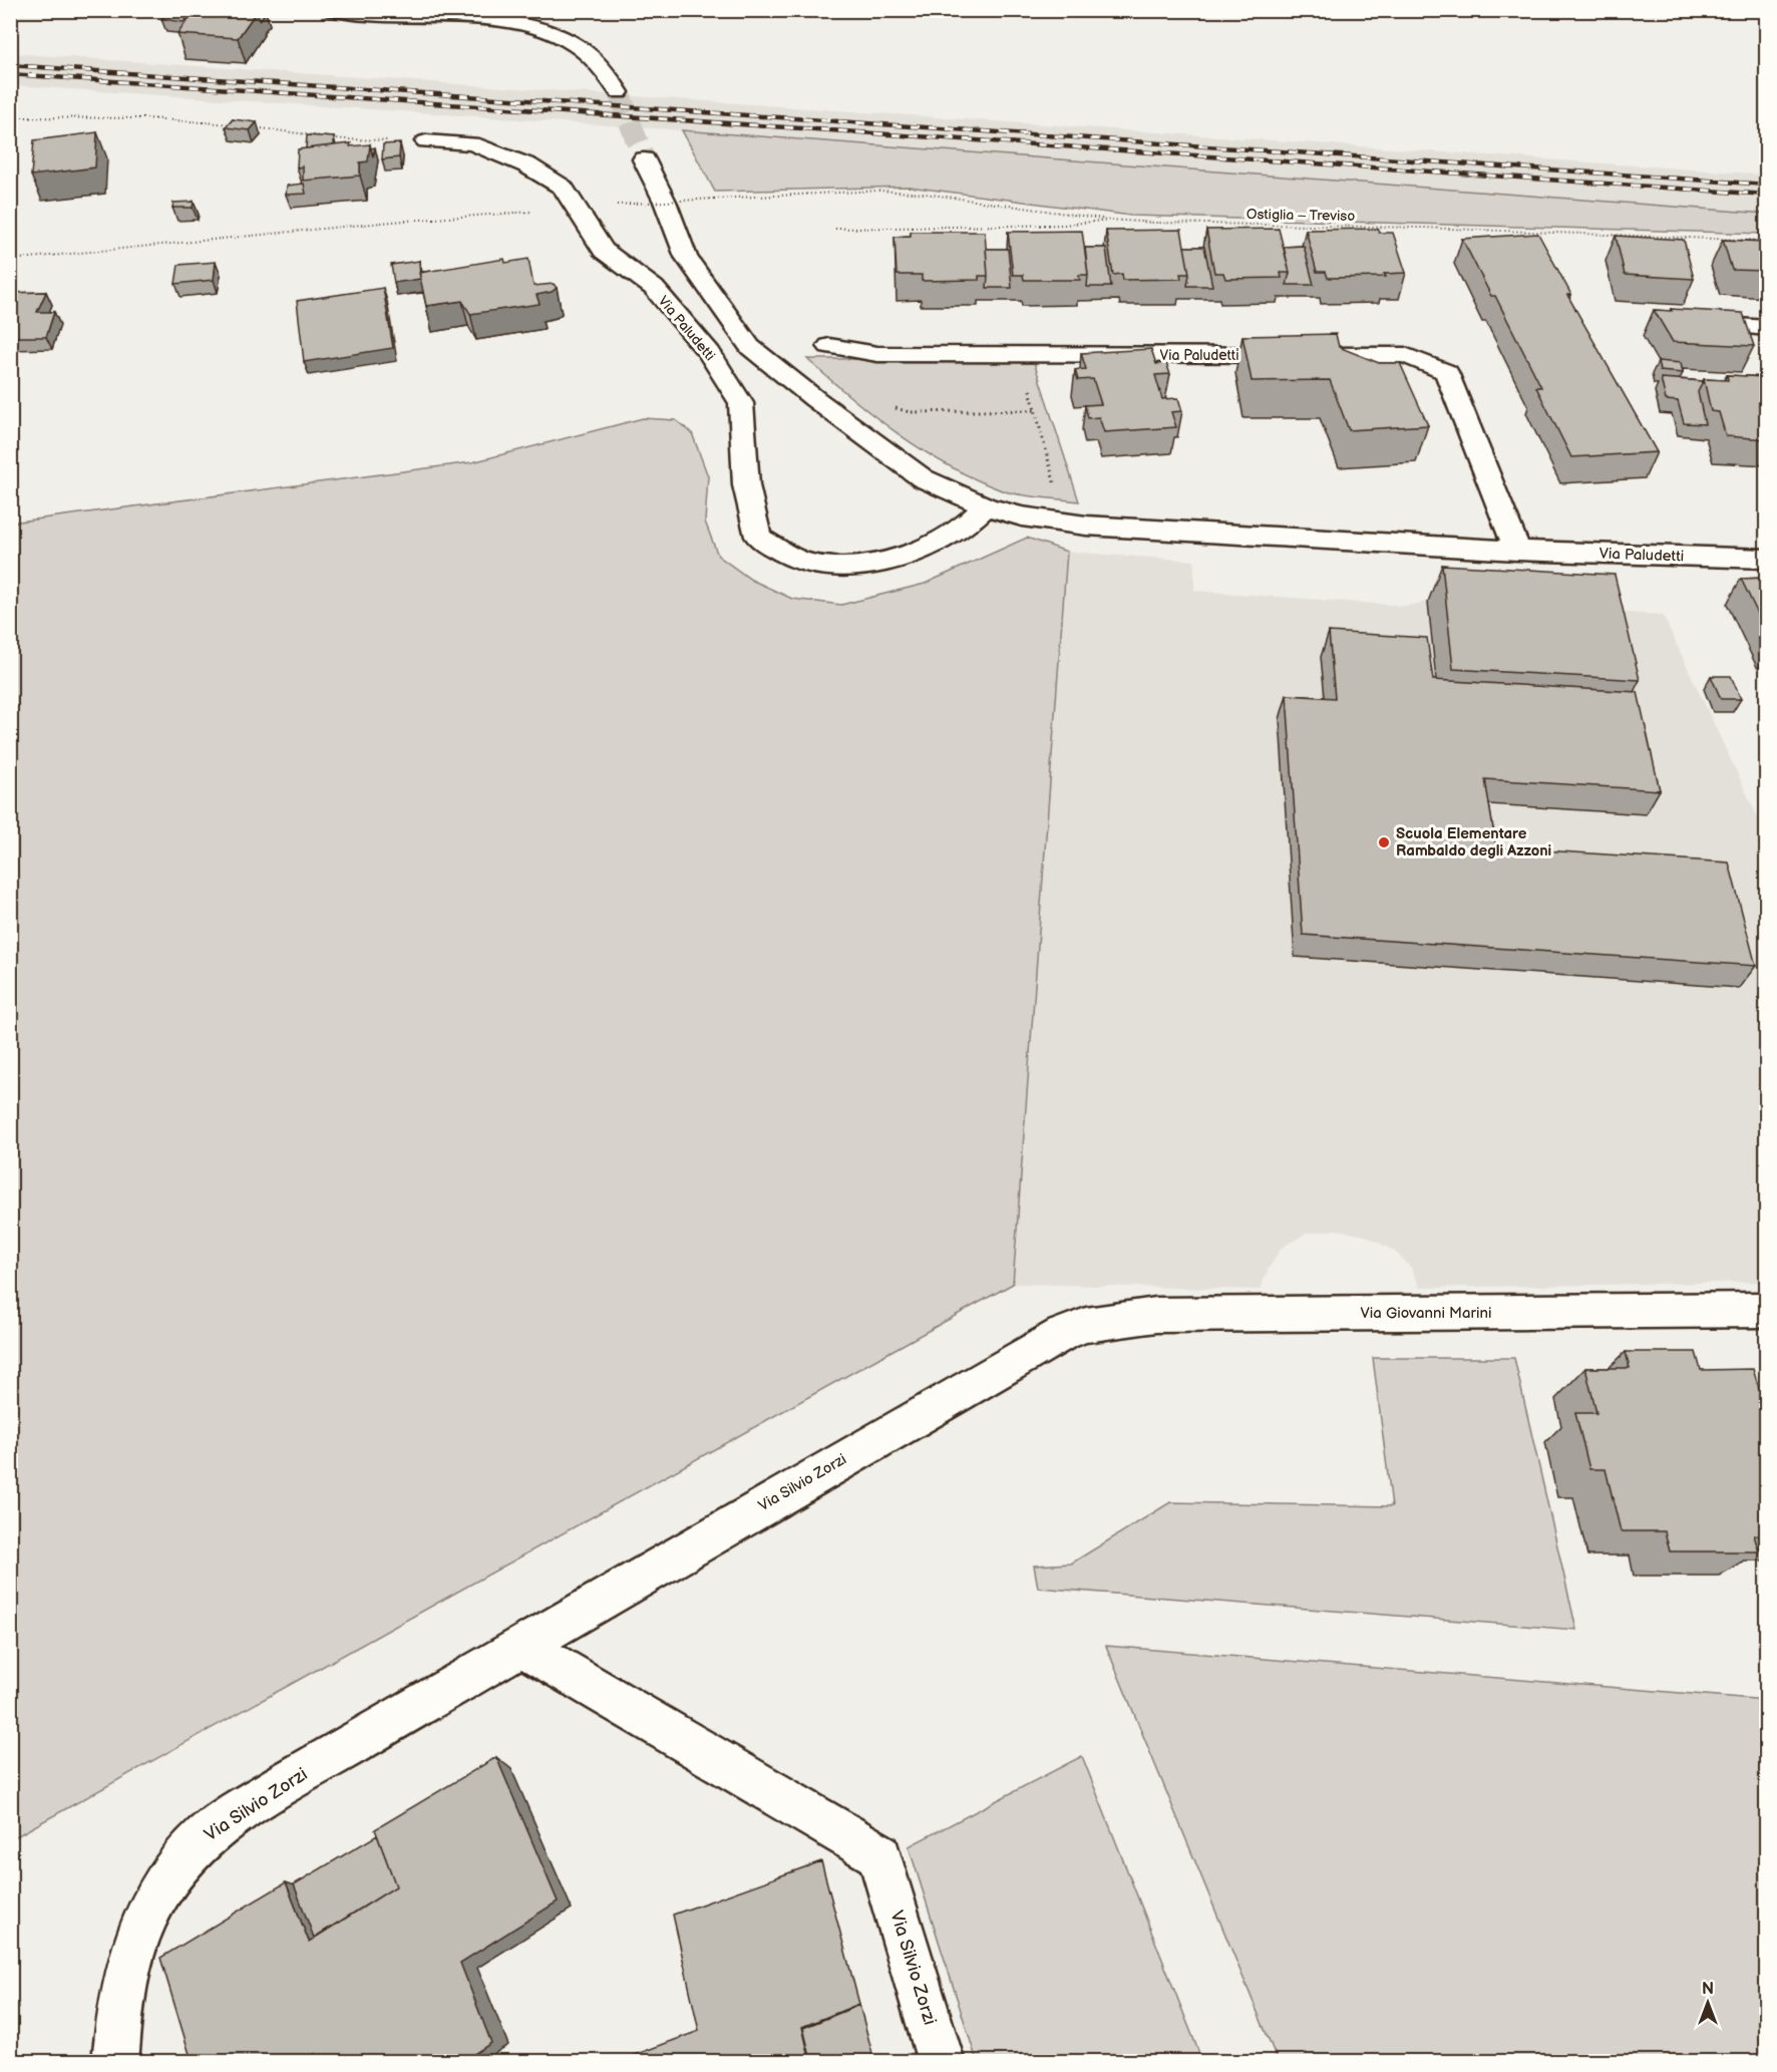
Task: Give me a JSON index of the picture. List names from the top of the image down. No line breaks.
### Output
{"streets":{"street":["Via Paludetti","Via Giovanni Marini","Via Silvio Zorzi"],"path":["Ostiglia – Treviso"]},"crossings":[["Via Giovanni Marini","Via Silvio Zorzi"]],"places":["Scuola Elementare Rambaldo degli Azzoni"],"north":"top"}
